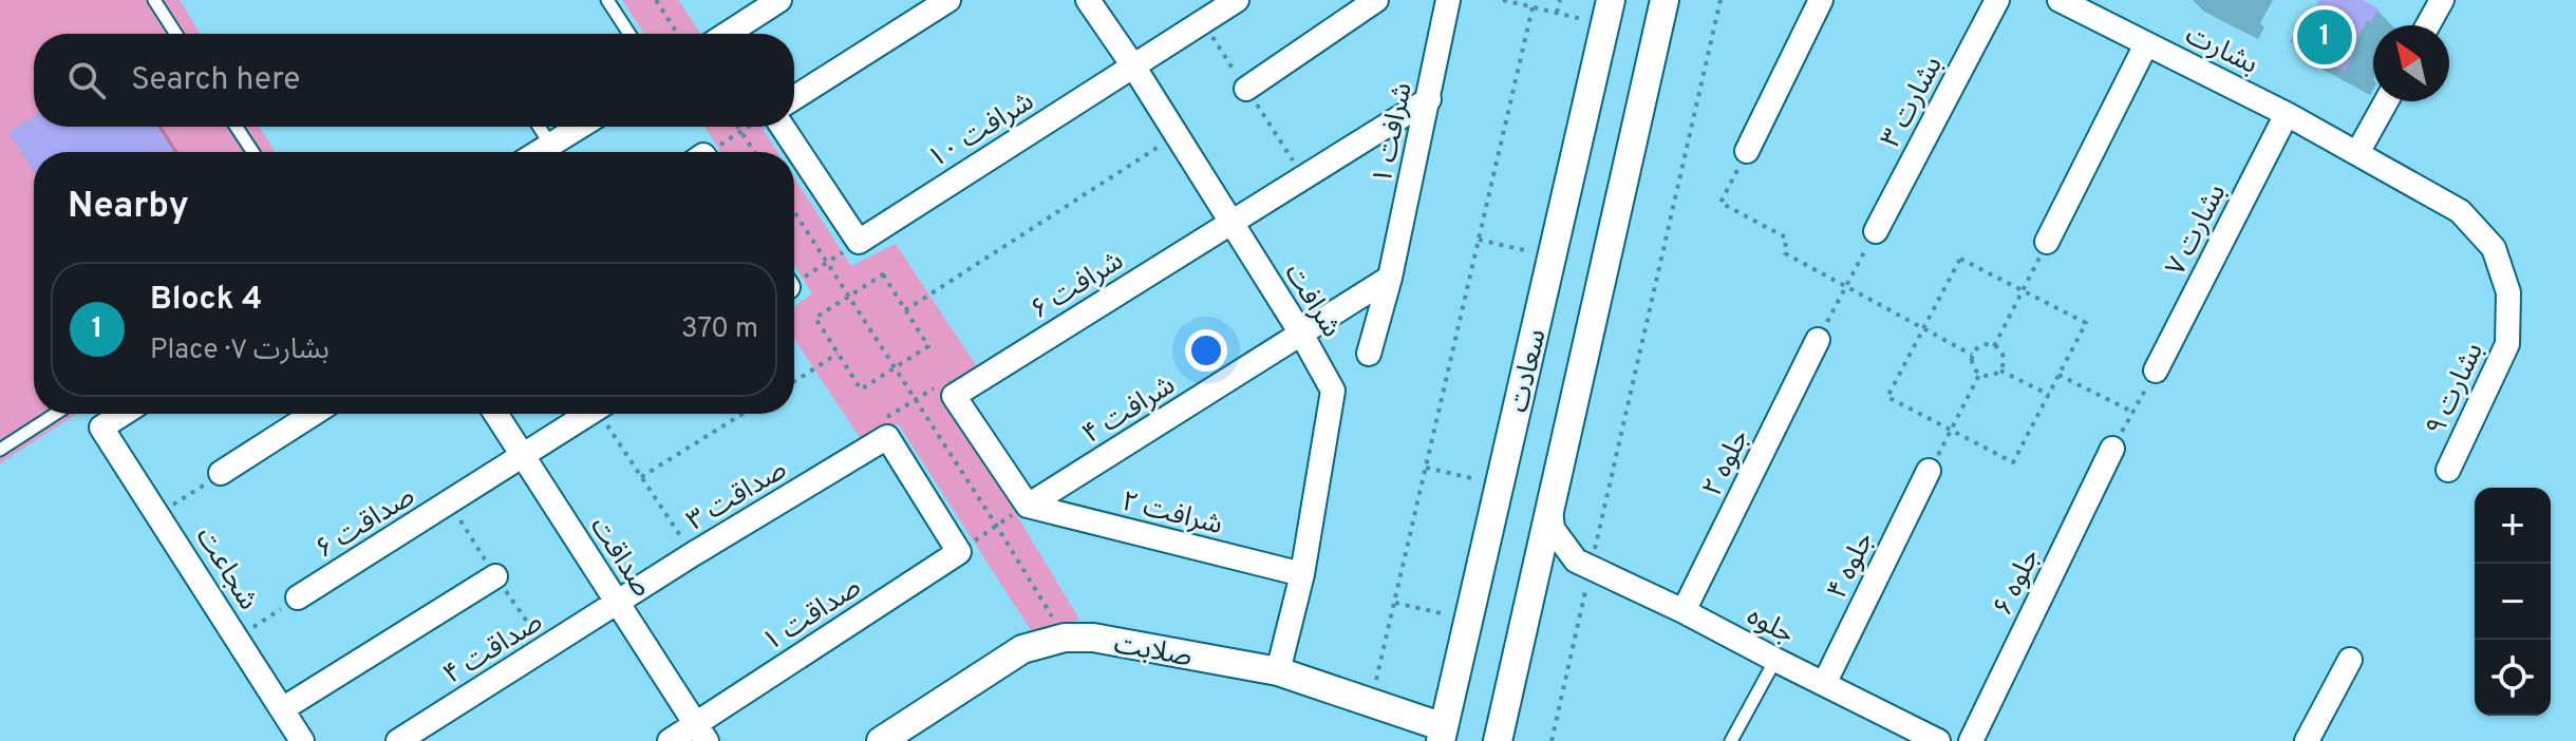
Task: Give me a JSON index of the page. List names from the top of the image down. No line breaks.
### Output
{"streets":{"street":["بشارت","بشارت ۳","شرافت ۱۰","شرافت ۱","بشارت ۷","شرافت ۶","شرافت","سعادت","بشارت ۹","شرافت ۴","جلوه ۲","صداقت ۳","شرافت ۲","صداقت ۶","صداقت","جلوه ۴","شجاعت","جلوه ۶","صداقت ۱","جلوه","صداقت ۴","صلابت"]},"crossings":[["بشارت","بشارت ۷"],["بشارت","بشارت ۹"],["شرافت ۱۰","شرافت"],["شرافت ۱","شرافت ۶"],["شرافت ۶","شرافت"],["شرافت","شرافت ۴"],["شرافت","شرافت ۲"],["شرافت","صلابت"],["سعادت","صلابت"],["شرافت ۴","شرافت ۲"],["جلوه ۲","جلوه"],["صداقت ۳","صداقت"],["صداقت ۳","صداقت ۴"],["صداقت ۶","صداقت"],["صداقت","صداقت ۱"],["صداقت","صداقت ۴"],["جلوه ۴","جلوه"]],"north":"top left","page":{"pins":"1","search":"Search here","heading":"Nearby","list":[{"mark":"1","name":"Block 4","note":"Place · بشارت ۷","value":"370 m"}],"map_buttons":["+","−"]}}
